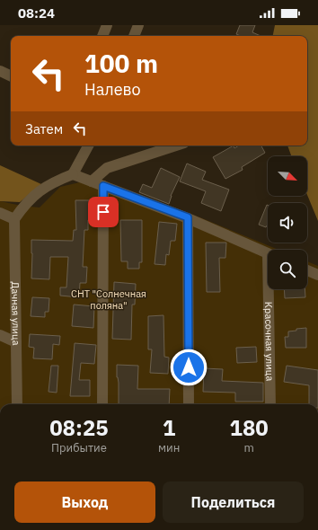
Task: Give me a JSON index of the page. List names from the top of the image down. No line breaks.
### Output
{"streets":{"street":["Дачная улица","Красочная улица"]},"parks":["СНТ \"Солнечная поляна\""],"north":"bottom right","page":{"status":"08:24","turn":["100 m","Налево"],"then":"Затем","eta":["08:25","Прибытие","1","мин","180","m"],"buttons":["Выход","Поделиться"]}}
